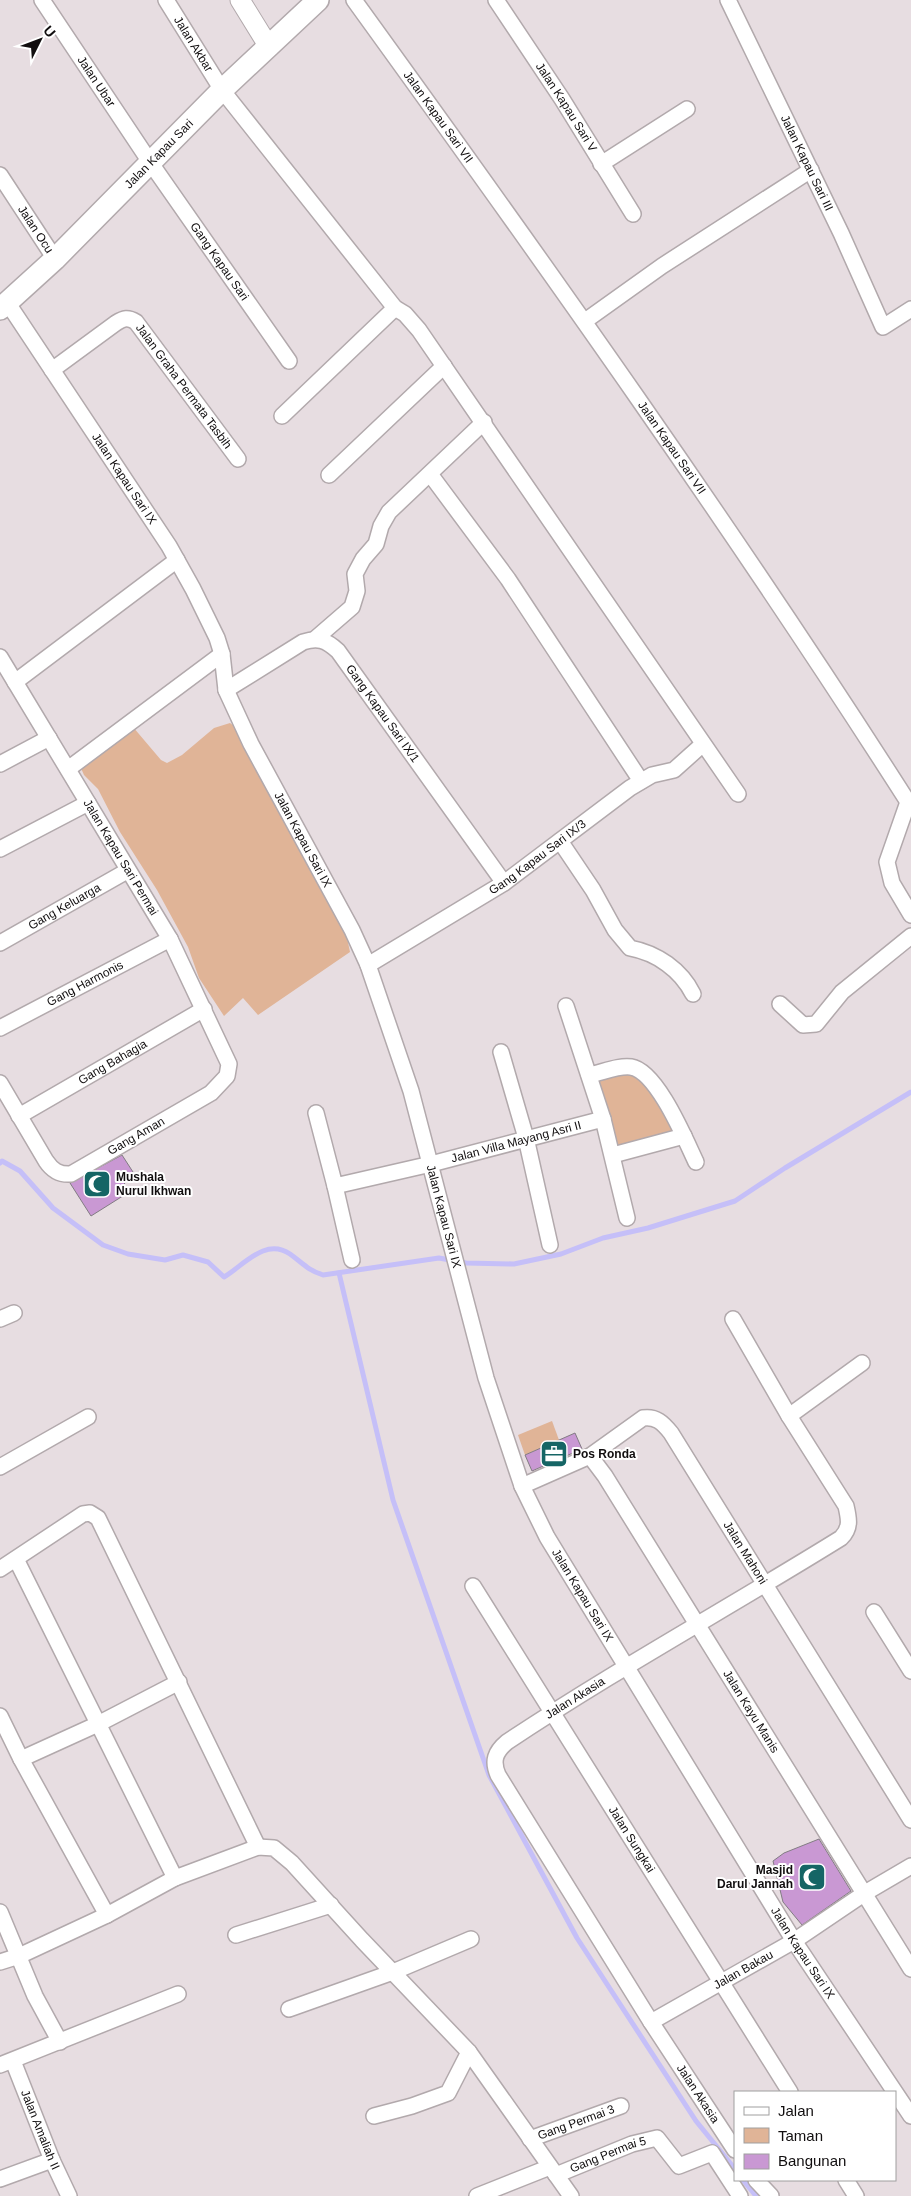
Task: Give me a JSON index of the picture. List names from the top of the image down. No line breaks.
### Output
{"streets":{"main road":["Jalan Kapau Sari"],"street":["Jalan Akbar","Jalan Ubar","Jalan Kapau Sari V","Jalan Kapau Sari VII","Jalan Kapau Sari III","Jalan Ocu","Gang Kapau Sari","Jalan Graha Permata Tasbih","Jalan Kapau Sari IX","Gang Kapau Sari IX/1","Gang Kapau Sari IX/3","Jalan Kapau Sari Permai","Gang Keluarga","Gang Harmonis","Gang Bahagia","Gang Aman","Jalan Villa Mayang Asri II","Jalan Mahoni","Jalan Akasia","Jalan Kayu Manis","Jalan Sungkai","Jalan Bakau","Gang Permai 3","Jalan Amaliah II","Gang Permai 5"]},"crossings":[["Jalan Akbar","Jalan Kapau Sari"],["Jalan Akbar","Gang Kapau Sari IX/3"],["Jalan Ubar","Jalan Kapau Sari"],["Jalan Ubar","Gang Kapau Sari"],["Jalan Kapau Sari","Jalan Ocu"],["Jalan Kapau Sari","Gang Kapau Sari"],["Jalan Kapau Sari","Jalan Kapau Sari IX"],["Jalan Graha Permata Tasbih","Jalan Kapau Sari IX"],["Jalan Kapau Sari IX","Gang Kapau Sari IX/3"],["Jalan Kapau Sari IX","Jalan Villa Mayang Asri II"],["Jalan Kapau Sari IX","Jalan Mahoni"],["Jalan Kapau Sari IX","Jalan Akasia"],["Jalan Kapau Sari IX","Jalan Bakau"],["Gang Kapau Sari IX/1","Gang Kapau Sari IX/3"],["Jalan Kapau Sari Permai","Gang Keluarga"],["Jalan Kapau Sari Permai","Gang Harmonis"],["Jalan Kapau Sari Permai","Gang Bahagia"],["Jalan Kapau Sari Permai","Gang Aman"],["Gang Bahagia","Gang Aman"],["Jalan Mahoni","Jalan Akasia"],["Jalan Mahoni","Jalan Kayu Manis"],["Jalan Akasia","Jalan Kayu Manis"],["Jalan Akasia","Jalan Sungkai"],["Jalan Akasia","Jalan Bakau"],["Jalan Kayu Manis","Jalan Bakau"],["Jalan Sungkai","Jalan Bakau"]],"places":{"mosque":["Mushala Nurul Ikhwan","Masjid Darul Jannah"],"office":["Pos Ronda"]},"legend":["Jalan","Taman","Bangunan"],"north":"top right"}
